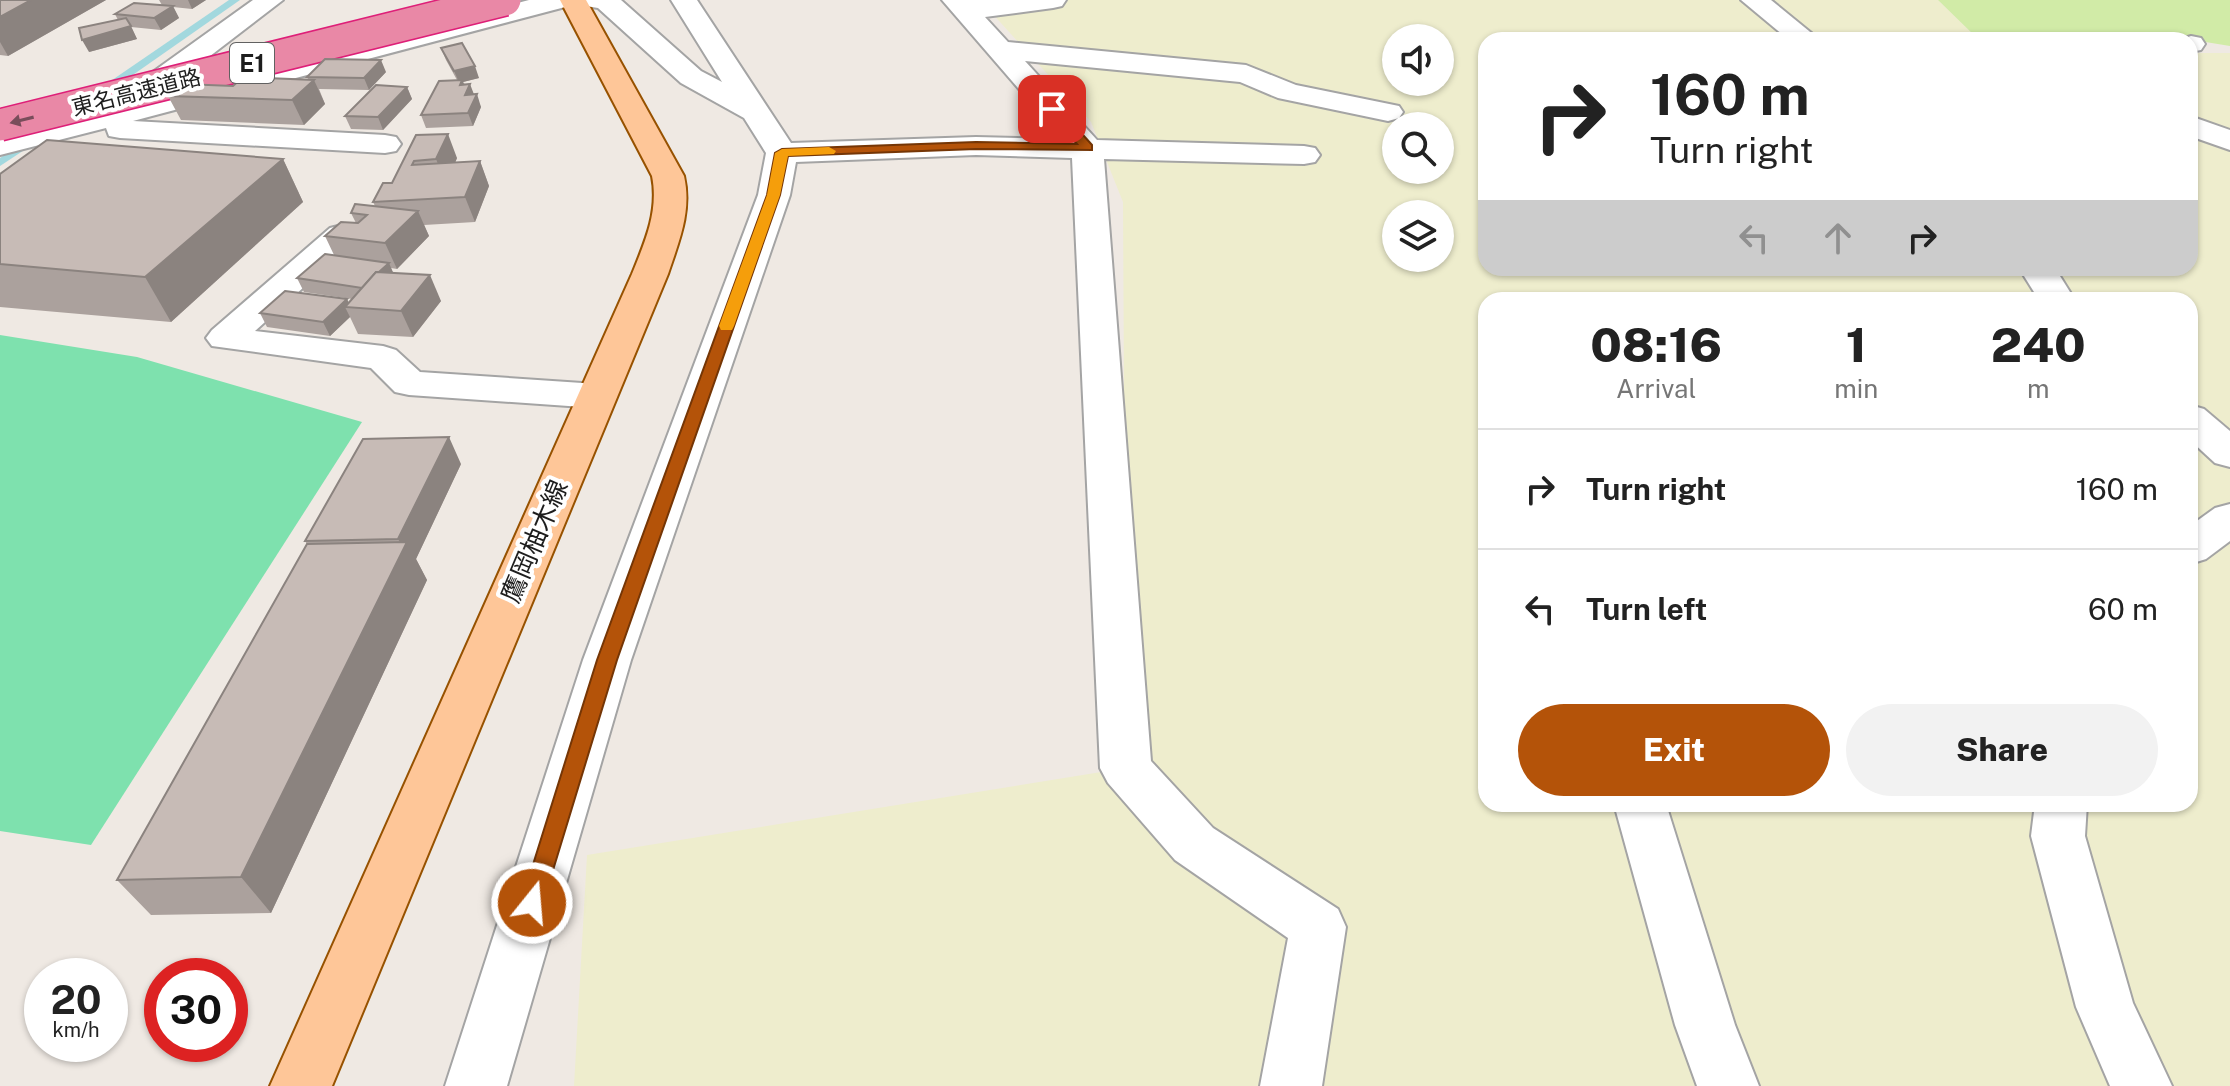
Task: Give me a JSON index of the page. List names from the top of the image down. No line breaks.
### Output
{"streets":{"highway":["E1","東名高速道路"],"main road":["鷹岡柚木線"]},"page":{"turn":["160 m","Turn right"],"eta":["08:16","Arrival","1","min","240","m"],"list":[{"name":"Turn right","value":"160 m"},{"name":"Turn left","value":"60 m"}],"buttons":["Exit","Share"],"speed":"20 km/h","limit":"30"}}
